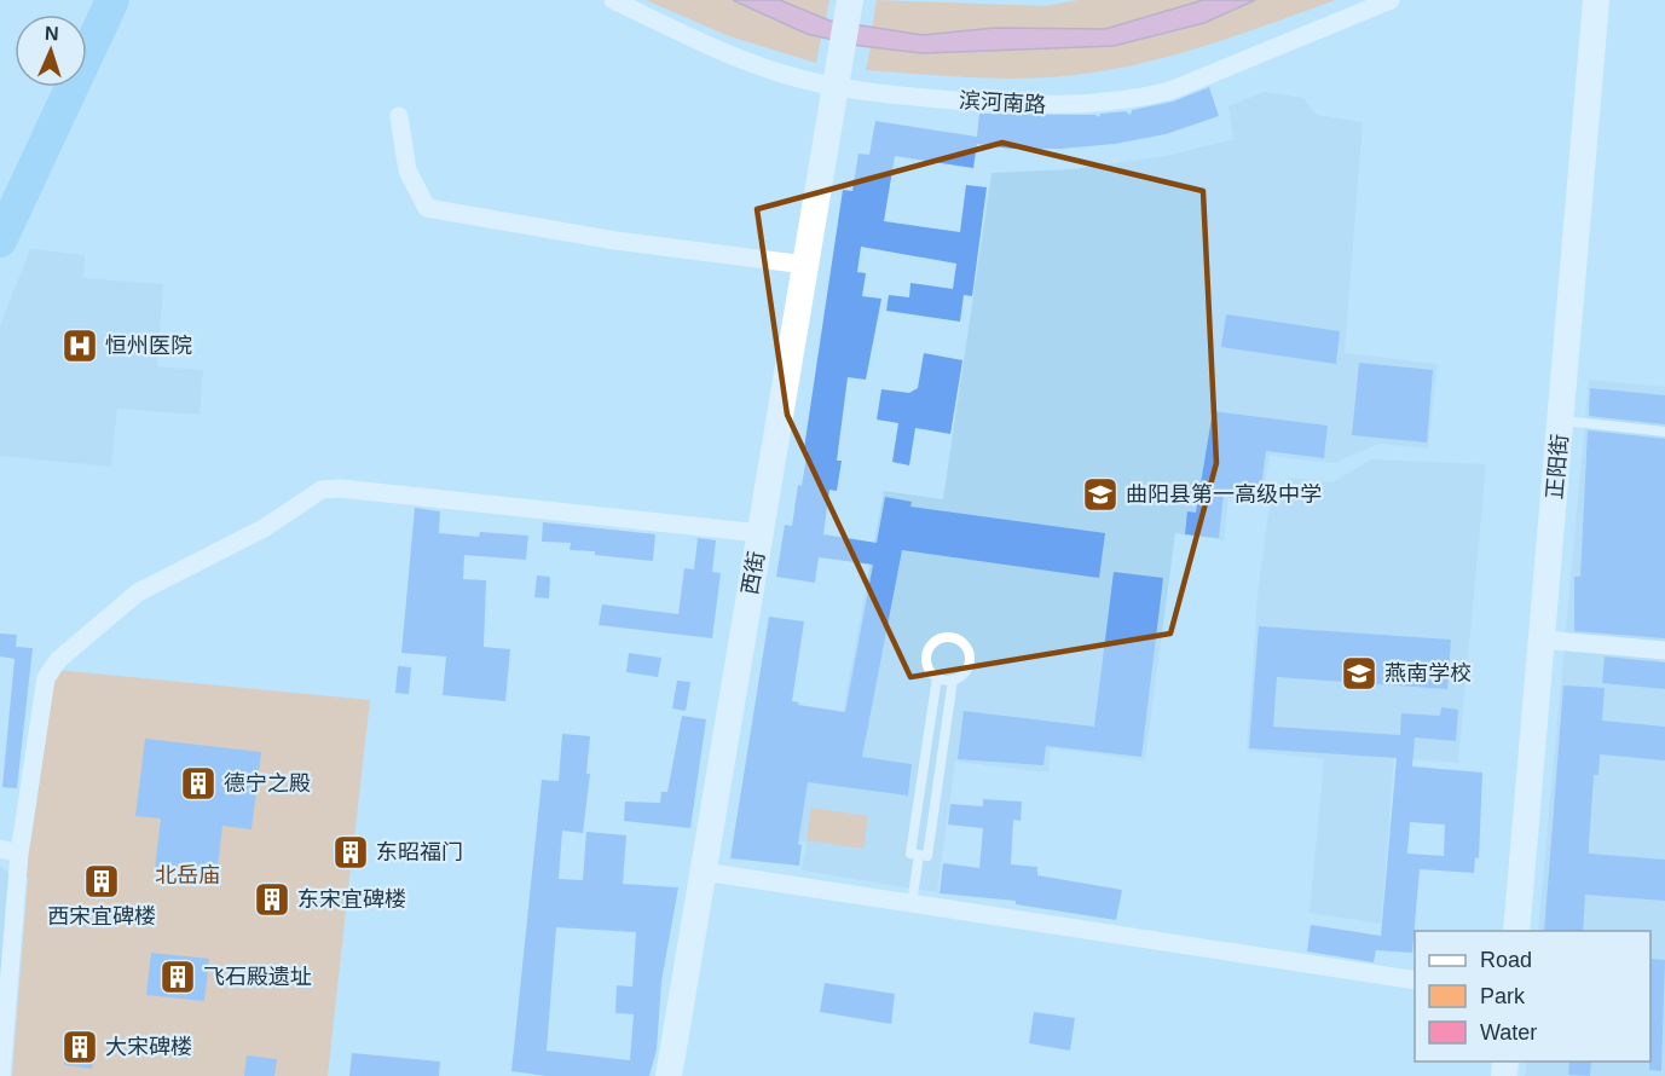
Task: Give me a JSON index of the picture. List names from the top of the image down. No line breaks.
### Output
{"streets":{"main road":["正阳街","西街"],"street":["滨河南路"]},"crossings":[["滨河南路","西街"]],"parks":["北岳庙"],"places":{"hospital":["恒州医院"],"school or university":["曲阳县第一高级中学","燕南学校"],"building":["德宁之殿","东昭福门","西宋宜碑楼","东宋宜碑楼","飞石殿遗址","大宋碑楼"]},"legend":["Road","Park","Water"],"north":"top"}
